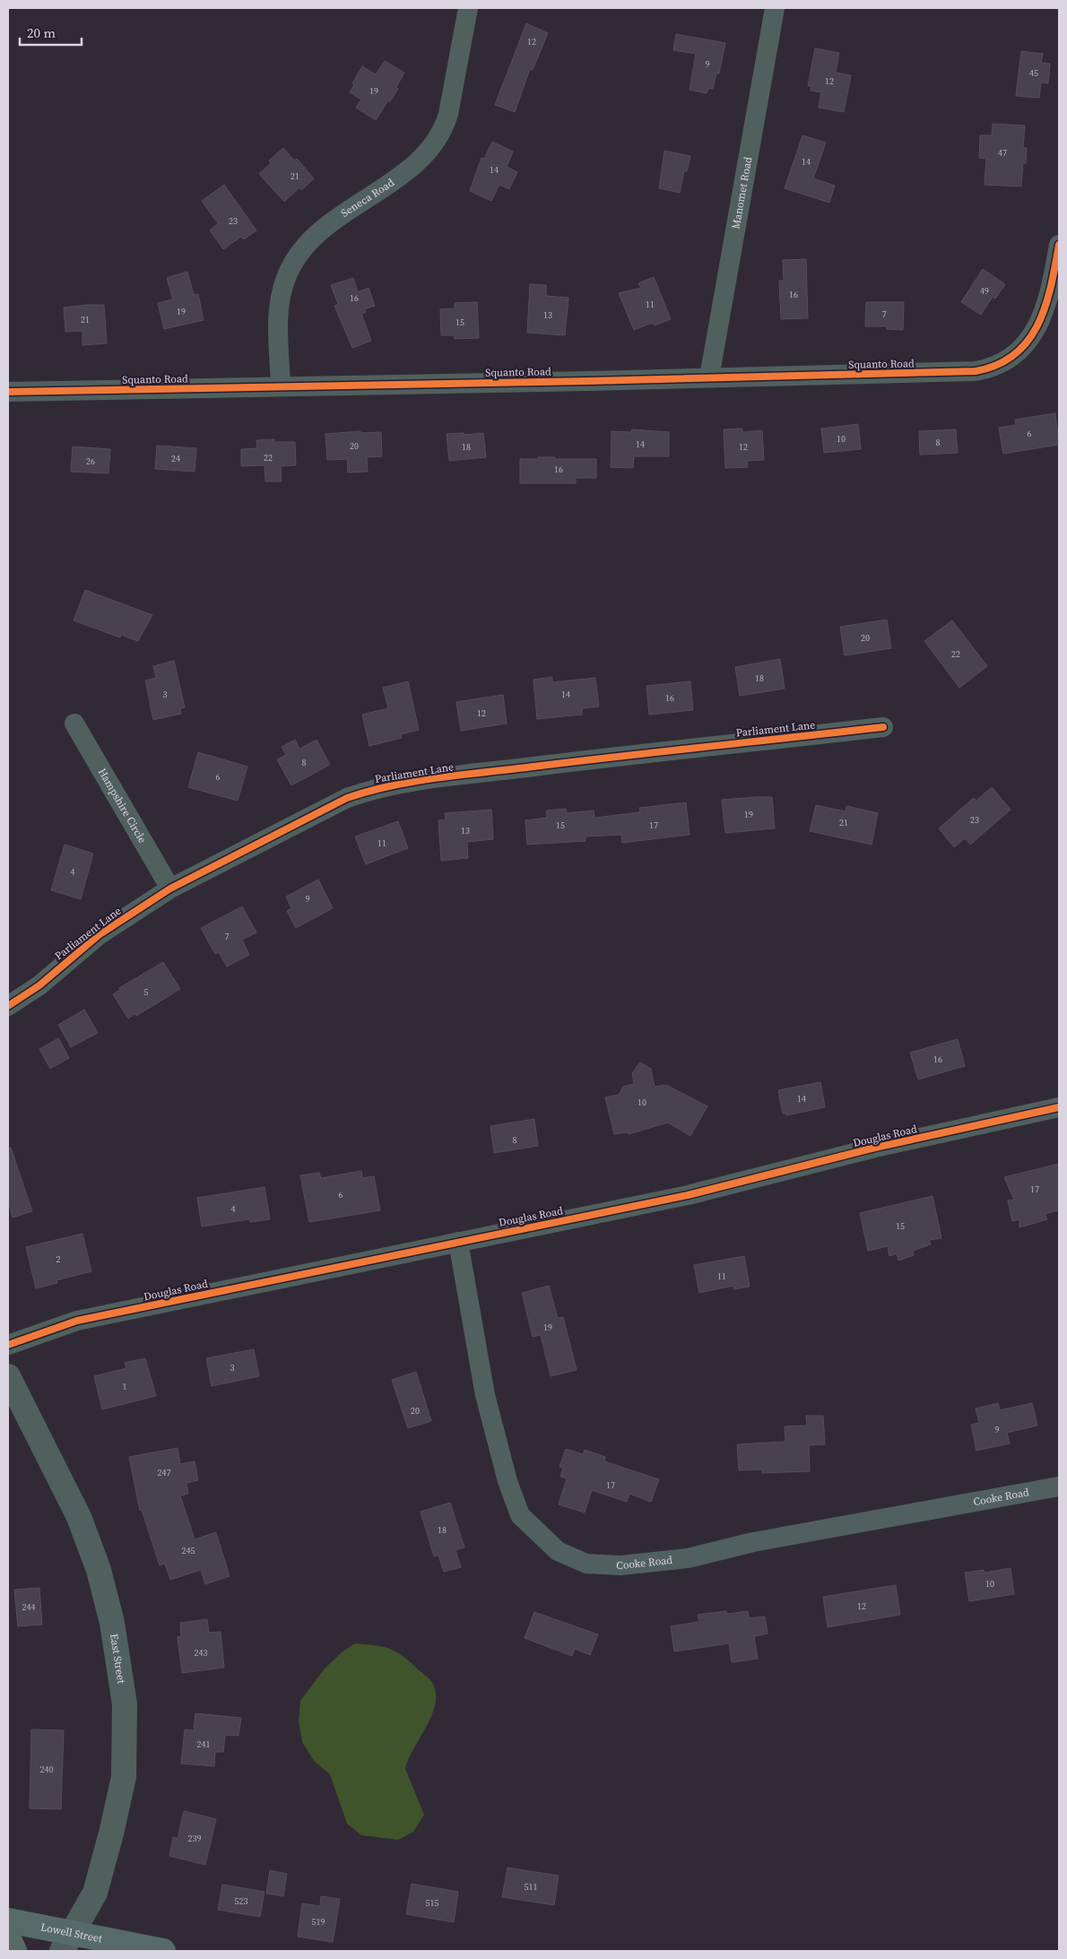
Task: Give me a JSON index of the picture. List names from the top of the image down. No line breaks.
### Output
{"streets":{"main road":["Lowell Street"],"street":["Manomet Road","Seneca Road","Squanto Road","Parliament Lane","Hampshire Circle","Douglas Road","Cooke Road","East Street"]},"crossings":[["Manomet Road","Squanto Road"],["Seneca Road","Squanto Road"],["Parliament Lane","Hampshire Circle"],["Douglas Road","Cooke Road"],["East Street","Lowell Street"]],"house_numbers":["12","9","45","12","19","47","14","14","21","23","49","16","16","11","19","7","13","21","15","6","10","8","14","20","18","12","22","24","26","16","20","22","18","3","14","16","12","8","6","19","23","21","15","17","13","11","4","9","7","5","16","14","10","8","17","6","4","15","2","11","19","3","1","20","9","247","17","18","245","10","12","244","243","241","240","239","511","523","515","519"],"scale_bar":"20 m"}
